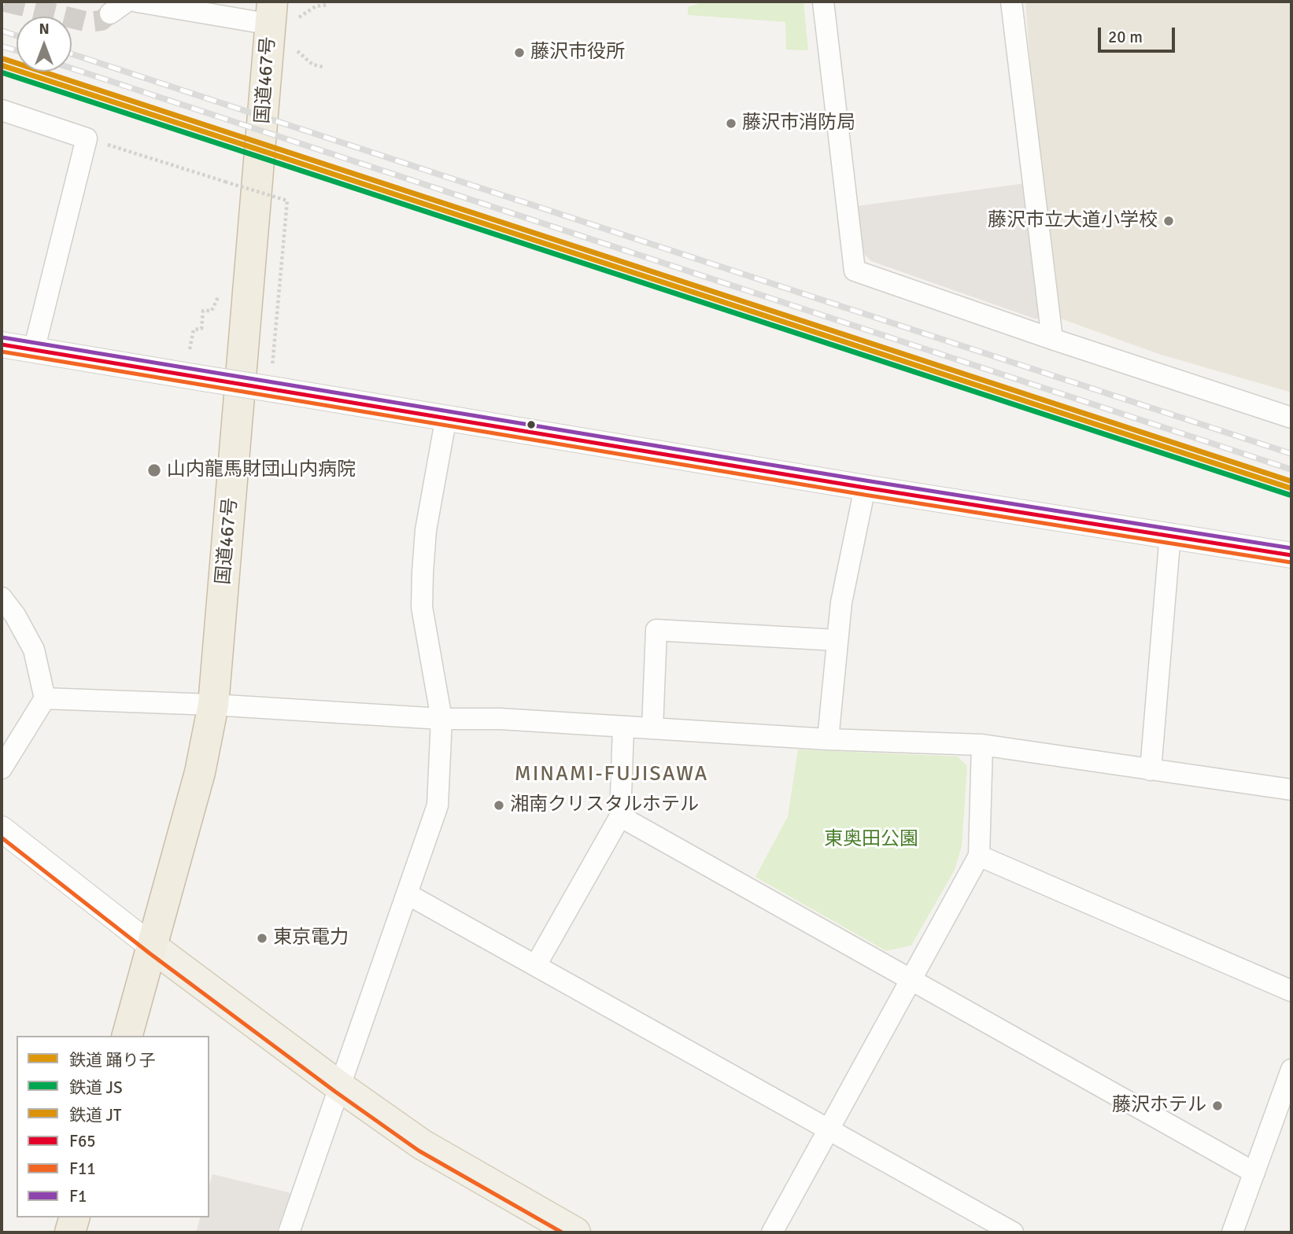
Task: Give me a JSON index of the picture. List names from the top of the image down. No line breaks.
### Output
{"streets":{"highway":["国道467号"]},"districts":["MINAMI-FUJISAWA"],"parks":["東奥田公園"],"places":["藤沢市役所","藤沢市消防局","藤沢市立大道小学校","山内龍馬財団山内病院","湘南クリスタルホテル","東京電力","藤沢ホテル"],"lines":["rail line JT","rail line 踊り子","rail line JS","transit line F1","transit line F65","transit line F11"],"legend":["鉄道 踊り子","鉄道 JS","鉄道 JT","F65","F11","F1"],"scale_bar":"20 m","north":"top"}
